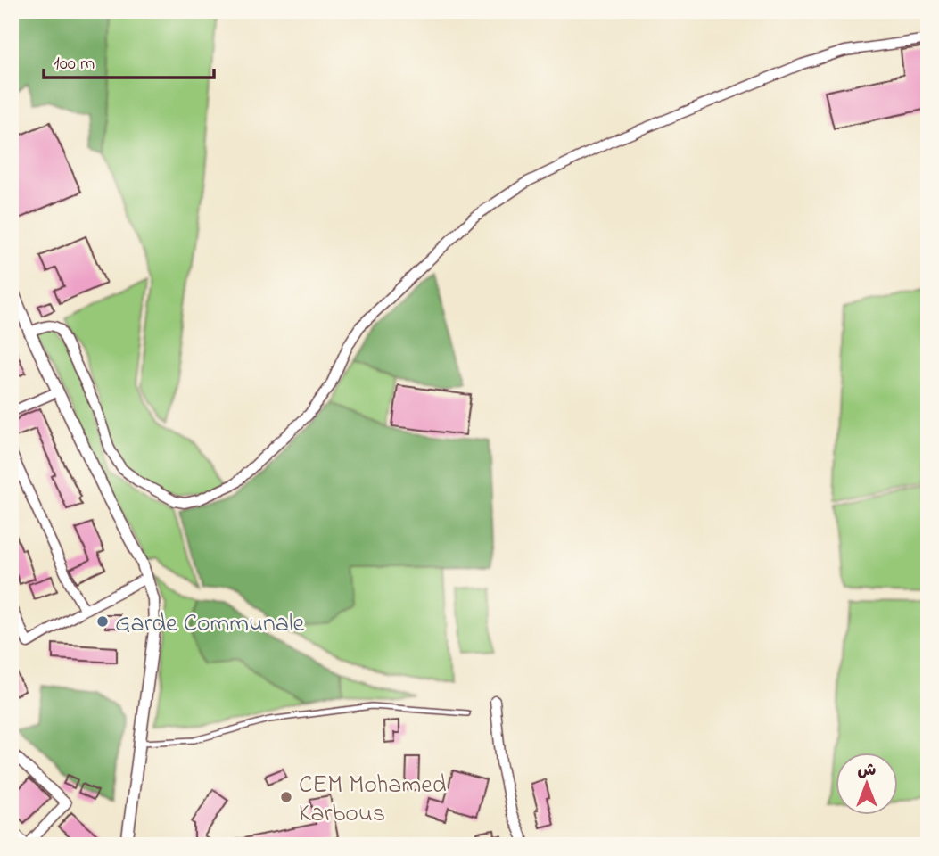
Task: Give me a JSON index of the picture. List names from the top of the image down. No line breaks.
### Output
{"places":["Garde Communale","CEM Mohamed Karbous"],"scale_bar":"100 m","north":"top"}
